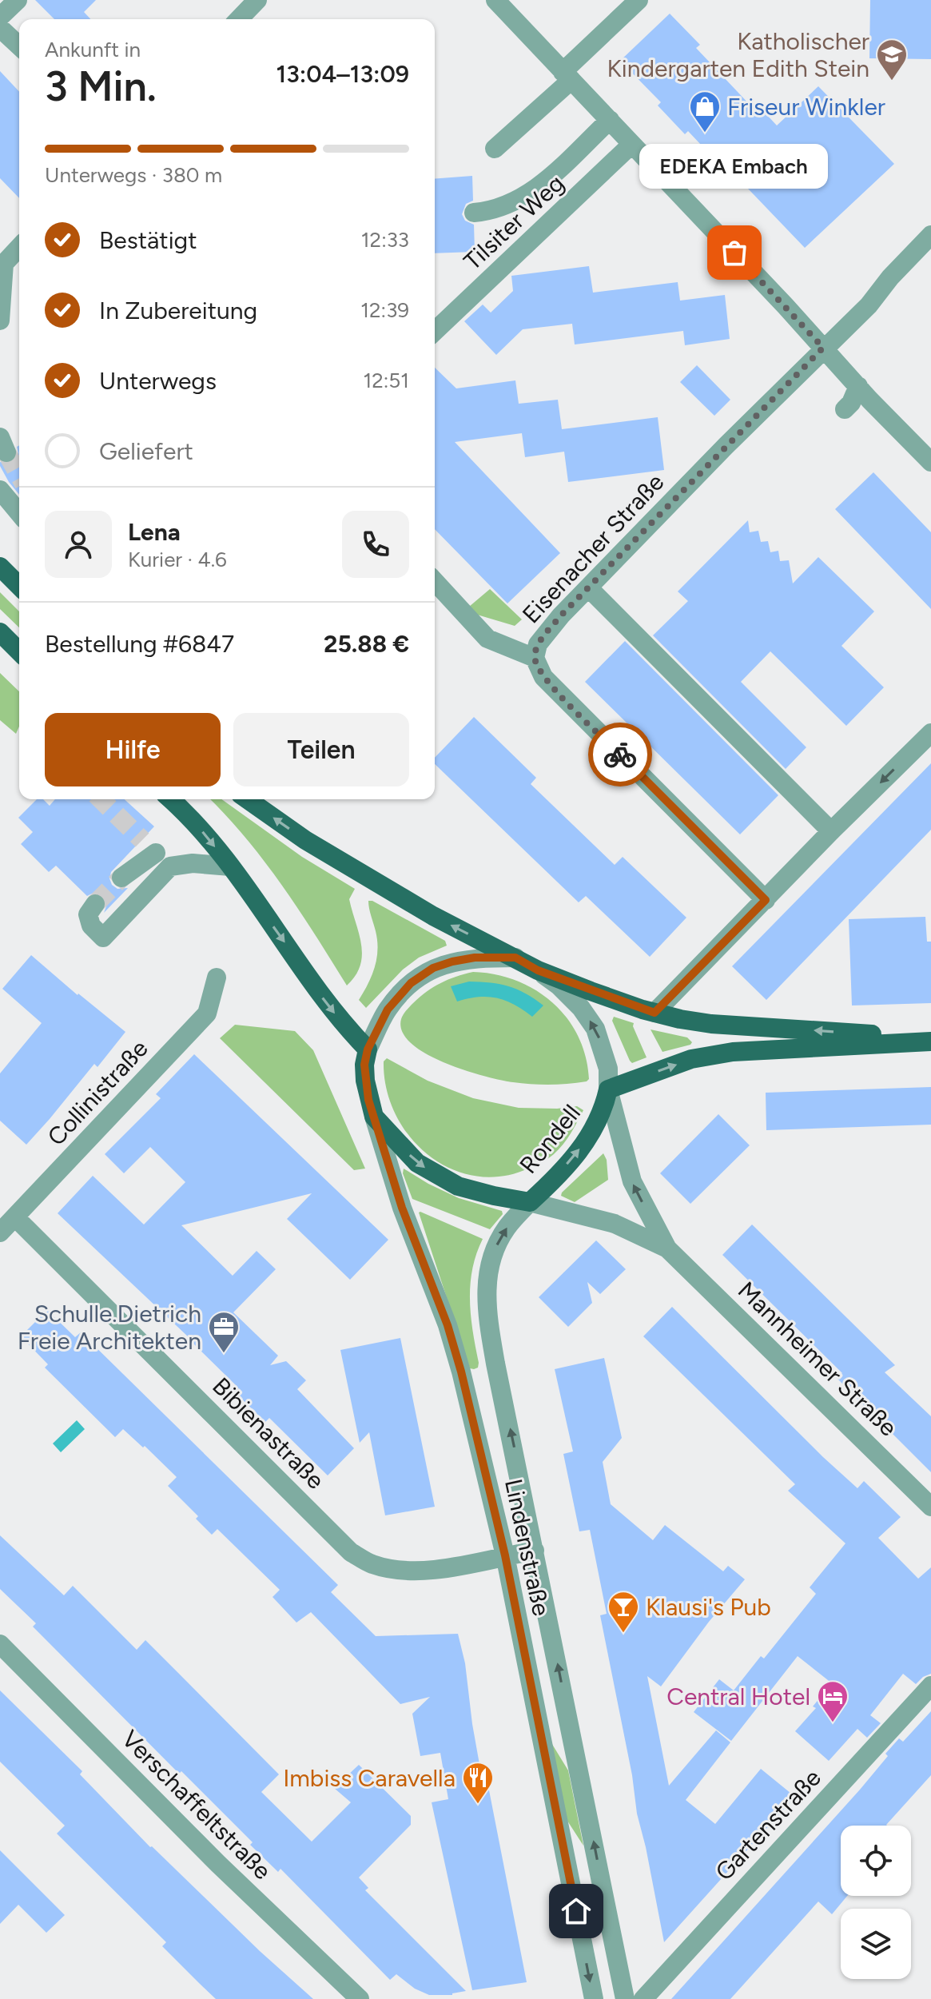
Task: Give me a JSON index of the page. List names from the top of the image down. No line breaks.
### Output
{"streets":{"main road":["Rondell"],"street":["Tilsiter Weg","Eisenacher Straße","Collinistraße","Mannheimer Straße","Bibienastraße","Lindenstraße","Verschaffeltstraße","Gartenstraße"]},"crossings":[["Collinistraße","Bibienastraße"],["Rondell","Mannheimer Straße"],["Rondell","Lindenstraße"],["Mannheimer Straße","Lindenstraße"],["Bibienastraße","Lindenstraße"]],"places":{"school or university":["Katholischer Kindergarten Edith Stein"],"shop":["Friseur Winkler"],"other":["EDEKA Embach"],"office":["Schulle.Dietrich Freie Architekten"],"bar":["Klausi's Pub"],"hotel":["Central Hotel"],"restaurant":["Imbiss Caravella"]},"page":{"heading":["3 Min.","Ankunft in","13:04–13:09"],"panel":["Lena","Kurier · 4.6","Bestellung #6847","25.88 €"],"bar":"Unterwegs · 380 m","bubble":"EDEKA Embach","list":[["Bestätigt","12:33"],["In Zubereitung","12:39"],["Unterwegs","12:51"],"Geliefert"],"buttons":["Hilfe","Teilen"]}}
